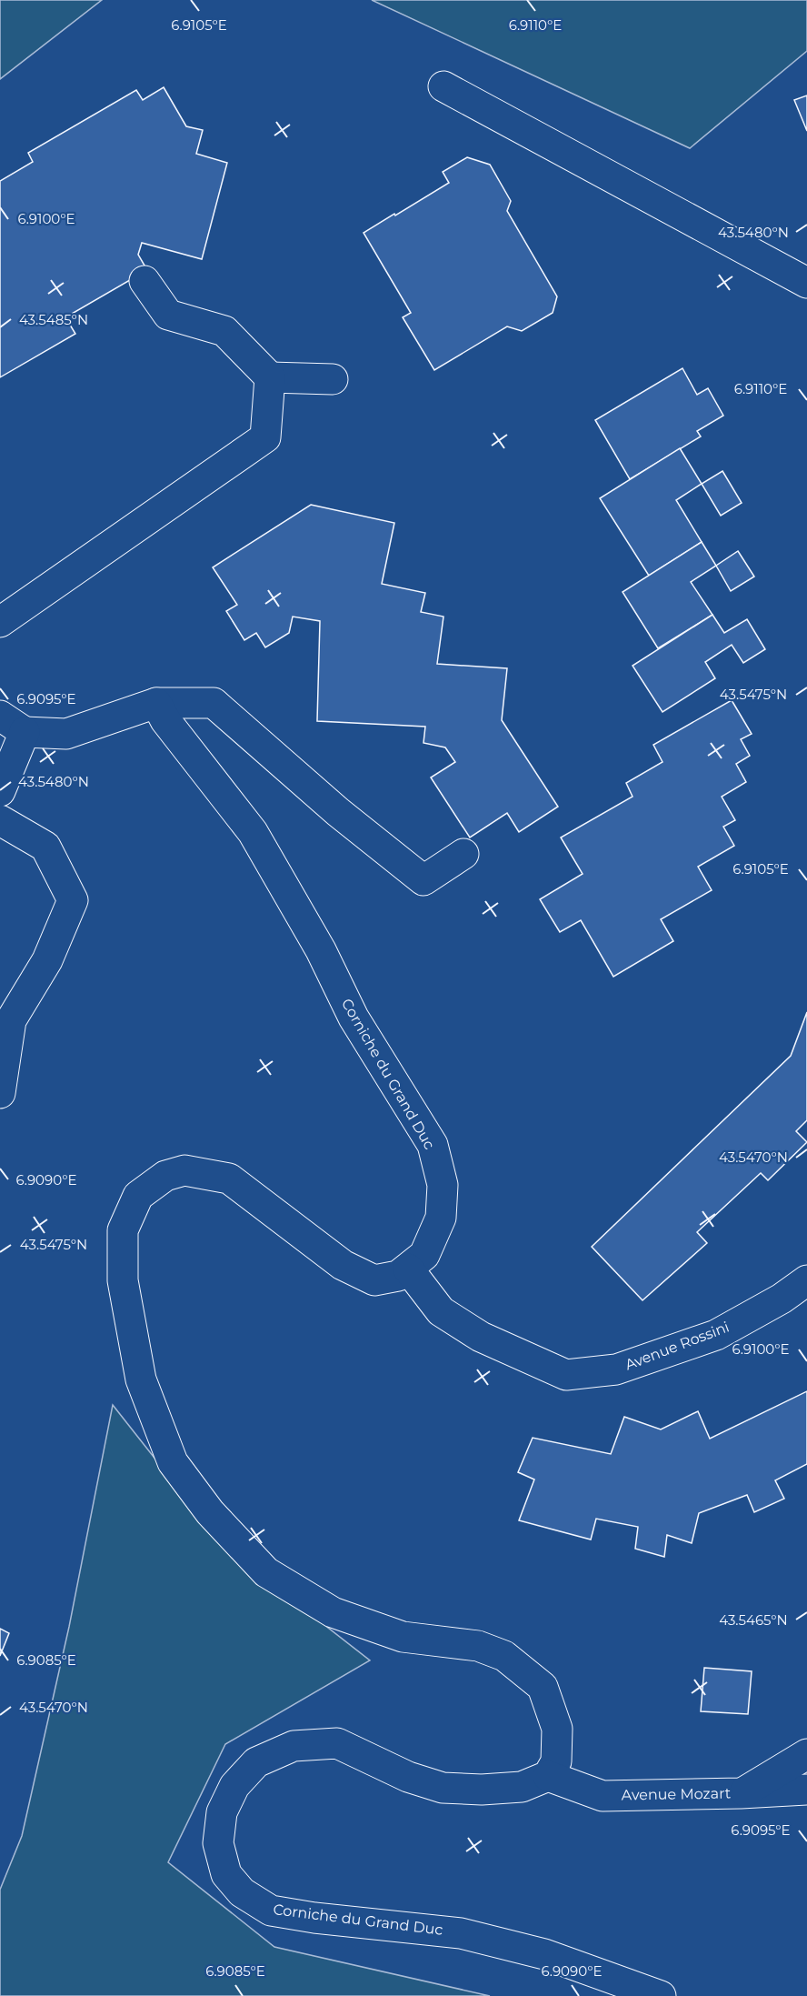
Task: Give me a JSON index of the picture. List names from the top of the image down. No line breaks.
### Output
{"streets":{"street":["Corniche du Grand Duc","Avenue Rossini","Avenue Mozart"]},"crossings":[["Corniche du Grand Duc","Avenue Rossini"],["Corniche du Grand Duc","Avenue Mozart"]],"coordinates":["6.9110°E","6.9105°E","6.9100°E","43.5480°N","43.5485°N","43.5475°N","6.9095°E","43.5470°N","6.9090°E","43.5465°N","6.9085°E"]}
